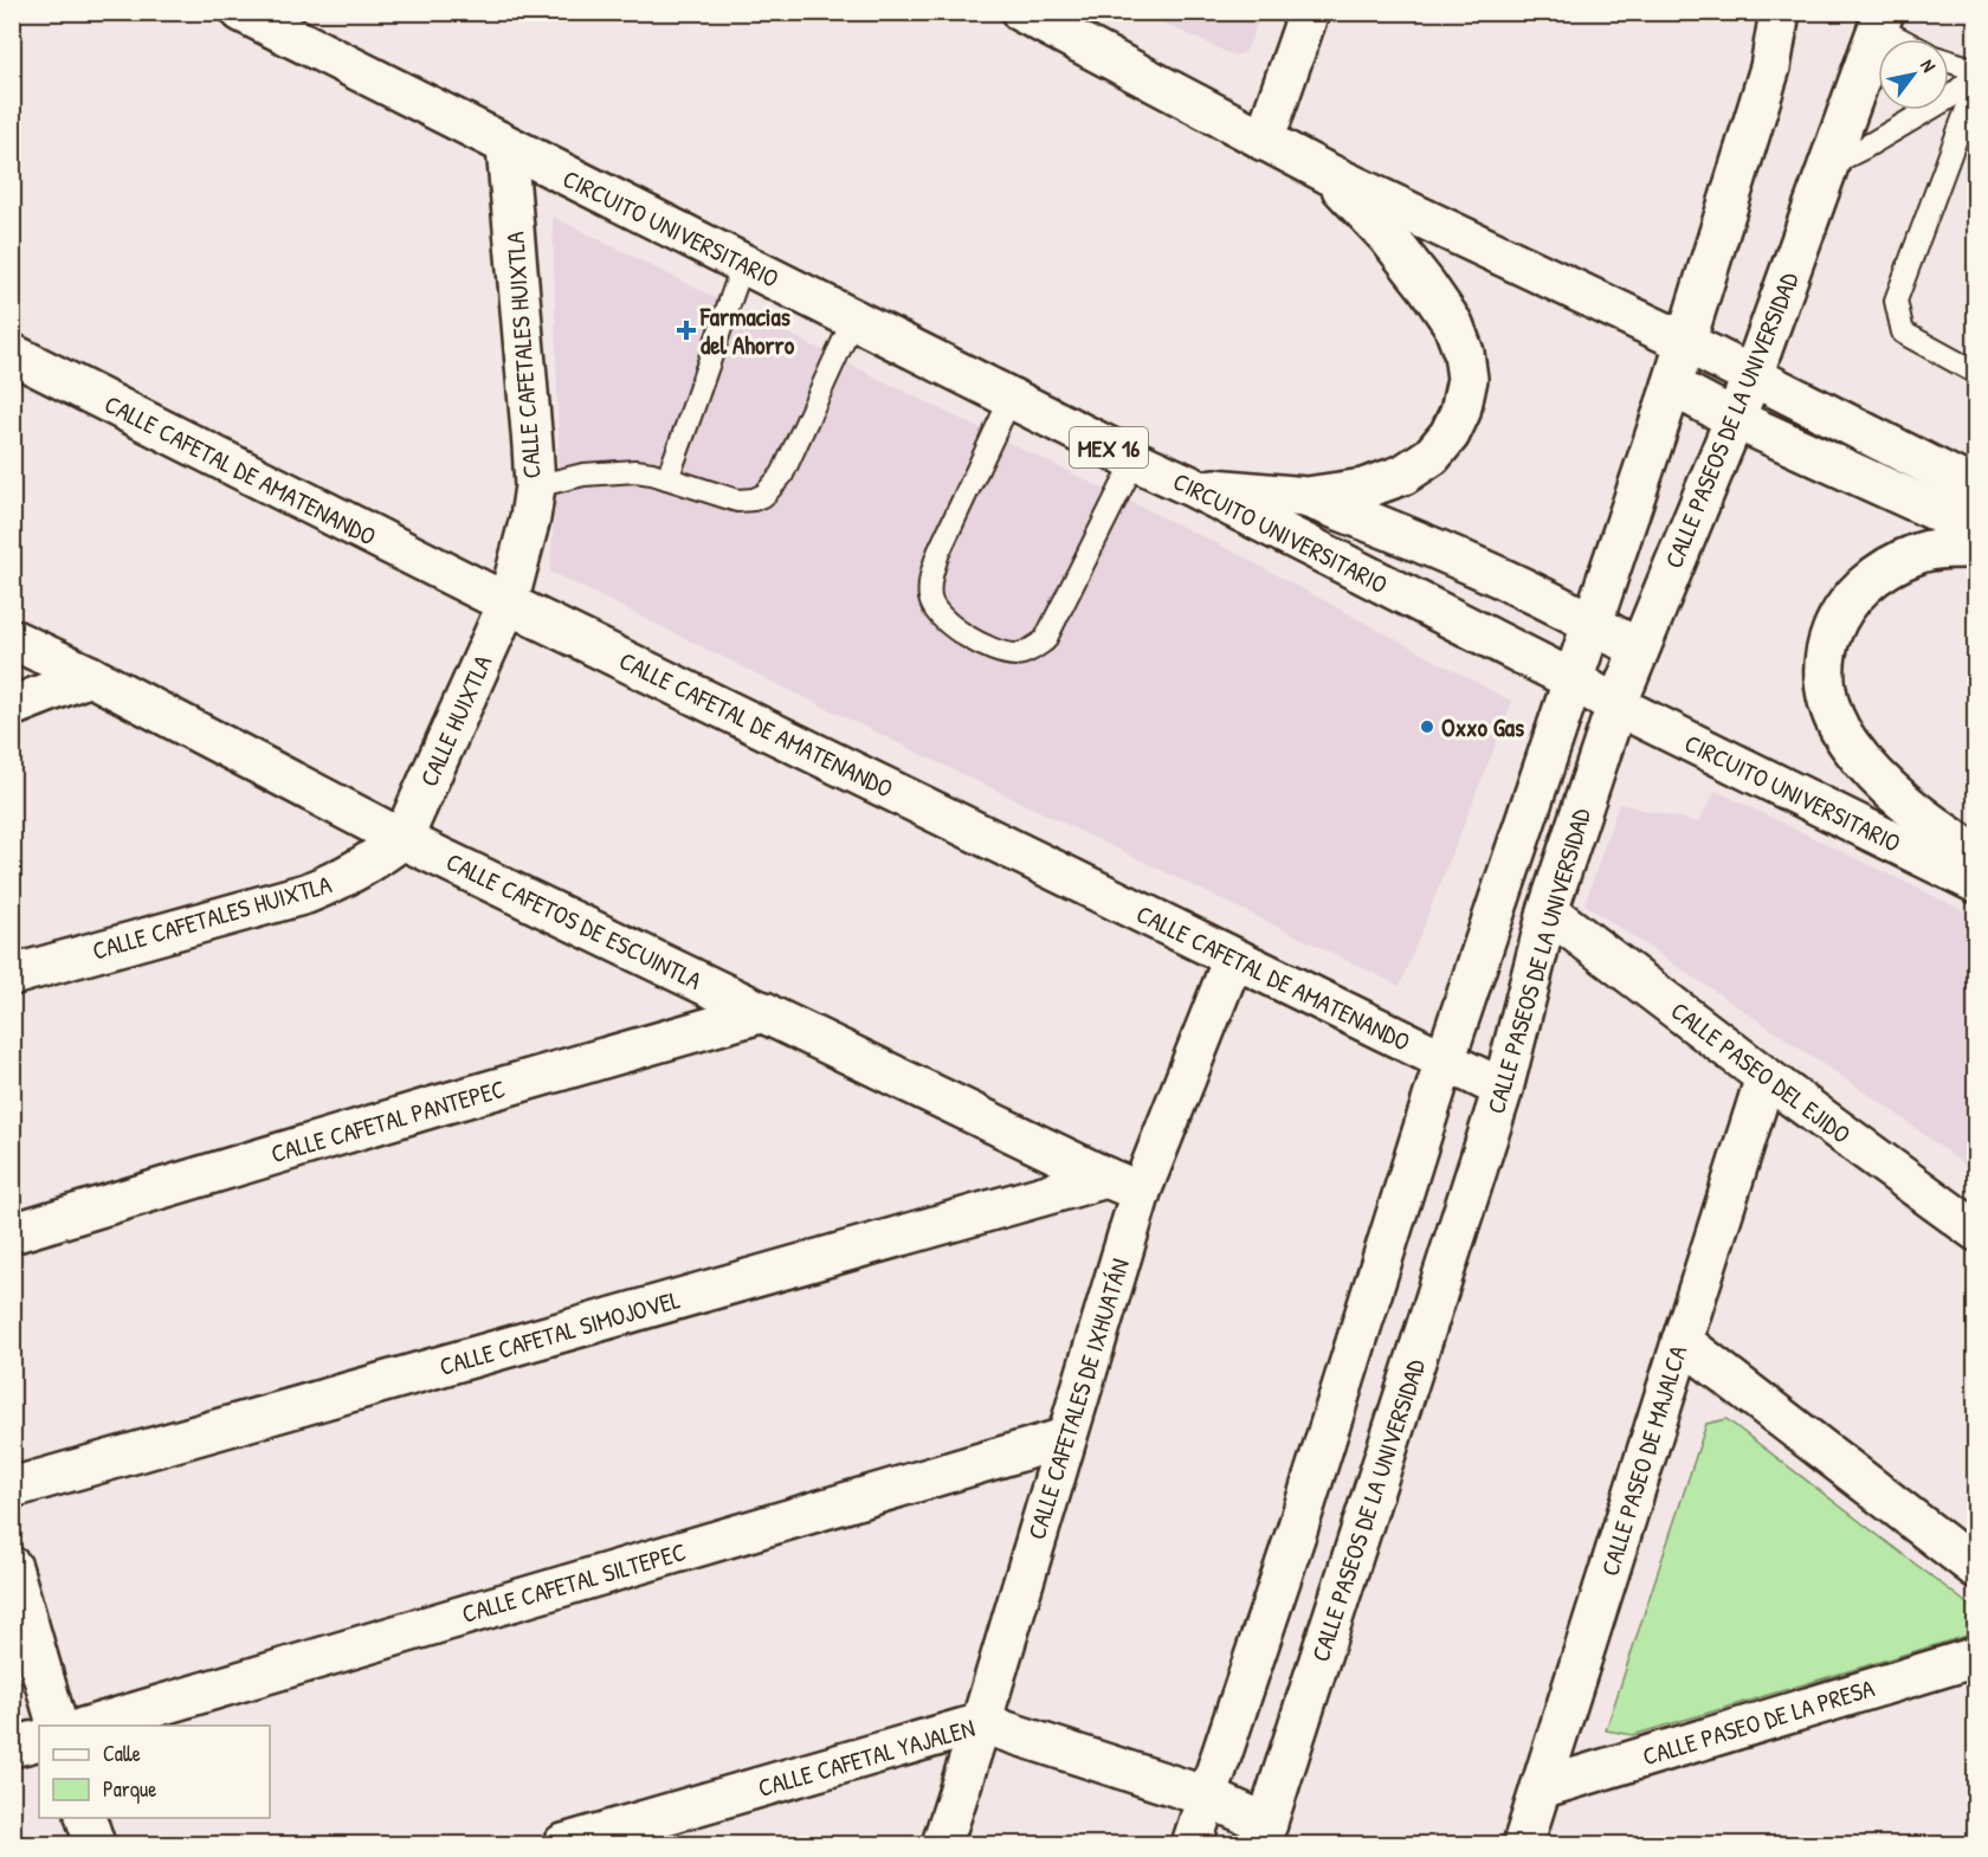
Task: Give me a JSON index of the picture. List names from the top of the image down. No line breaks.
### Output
{"streets":{"main road":["CIRCUITO UNIVERSITARIO","CALLE CAFETALES HUIXTLA","CALLE PASEOS DE LA UNIVERSIDAD","MEX 16","CALLE CAFETAL DE AMATENANDO","CALLE HUIXTLA","CALLE CAFETOS DE ESCUINTLA","CALLE PASEO DEL EJIDO","CALLE CAFETAL PANTEPEC","CALLE CAFETAL SIMOJOVEL","CALLE CAFETALES DE IXHUATÁN","CALLE PASEO DE MAJALCA","CALLE CAFETAL SILTEPEC","CALLE PASEO DE LA PRESA","CALLE CAFETAL YAJALEN"]},"crossings":[["CIRCUITO UNIVERSITARIO","CALLE CAFETALES HUIXTLA"],["CIRCUITO UNIVERSITARIO","CALLE PASEOS DE LA UNIVERSIDAD"],["CALLE CAFETALES HUIXTLA","CALLE CAFETAL DE AMATENANDO"],["CALLE CAFETALES HUIXTLA","CALLE HUIXTLA"],["CALLE CAFETALES HUIXTLA","CALLE CAFETOS DE ESCUINTLA"],["CALLE PASEOS DE LA UNIVERSIDAD","CALLE CAFETAL DE AMATENANDO"],["CALLE PASEOS DE LA UNIVERSIDAD","CALLE PASEO DEL EJIDO"],["CALLE PASEOS DE LA UNIVERSIDAD","CALLE CAFETAL YAJALEN"],["CALLE CAFETAL DE AMATENANDO","CALLE HUIXTLA"],["CALLE CAFETAL DE AMATENANDO","CALLE CAFETALES DE IXHUATÁN"],["CALLE HUIXTLA","CALLE CAFETOS DE ESCUINTLA"],["CALLE CAFETOS DE ESCUINTLA","CALLE CAFETAL PANTEPEC"],["CALLE CAFETOS DE ESCUINTLA","CALLE CAFETAL SIMOJOVEL"],["CALLE CAFETOS DE ESCUINTLA","CALLE CAFETALES DE IXHUATÁN"],["CALLE PASEO DEL EJIDO","CALLE PASEO DE MAJALCA"],["CALLE CAFETAL SIMOJOVEL","CALLE CAFETALES DE IXHUATÁN"],["CALLE CAFETALES DE IXHUATÁN","CALLE CAFETAL SILTEPEC"],["CALLE CAFETALES DE IXHUATÁN","CALLE CAFETAL YAJALEN"],["CALLE PASEO DE MAJALCA","CALLE PASEO DE LA PRESA"]],"places":{"health":["Farmacias del Ahorro"],"other":["Oxxo Gas"]},"legend":["Calle","Parque"],"north":"top right"}
